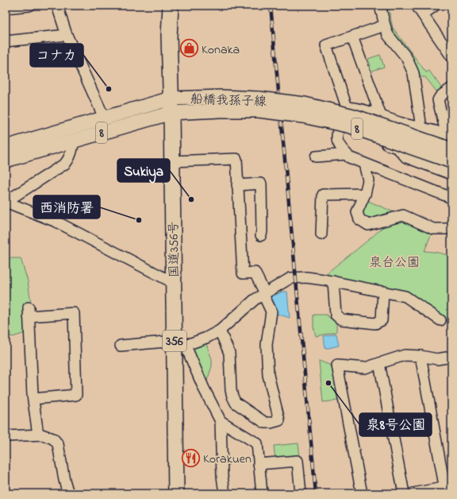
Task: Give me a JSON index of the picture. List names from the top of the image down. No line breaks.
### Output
{"streets":{"highway":["国道356号","356"],"main road":["船橋我孫子線","8"]},"crossings":[["船橋我孫子線","国道356号"]],"parks":["泉台公園"],"places":{"shop":["Konaka"],"other":["コナカ","Sukiya","西消防署","泉8号公園"],"restaurant":["Korakuen"]}}
